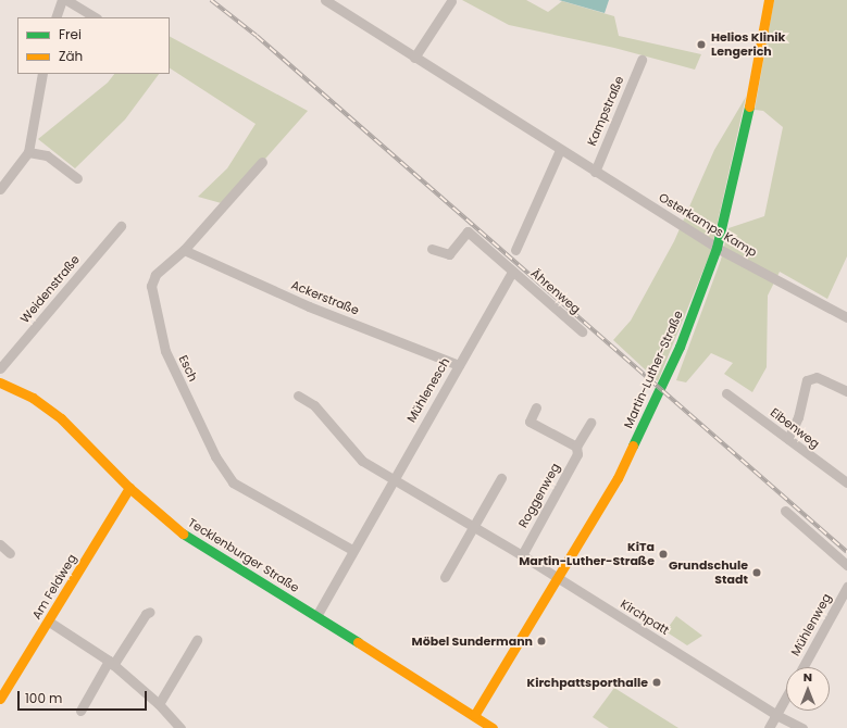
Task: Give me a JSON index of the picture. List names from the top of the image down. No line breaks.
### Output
{"streets":{"street":["Kampstraße","Osterkamps Kamp","Weidenstraße","Ährenweg","Ackerstraße","Esch","Martin-Luther-Straße","Mühlenesch","Eibenweg","Roggenweg","Tecklenburger Straße","Am Feldweg","Kirchpatt","Mühlenweg"]},"crossings":[["Kampstraße","Osterkamps Kamp"],["Osterkamps Kamp","Martin-Luther-Straße"],["Ährenweg","Mühlenesch"],["Ackerstraße","Esch"],["Ackerstraße","Mühlenesch"],["Esch","Mühlenesch"],["Martin-Luther-Straße","Tecklenburger Straße"],["Martin-Luther-Straße","Kirchpatt"],["Mühlenesch","Tecklenburger Straße"],["Mühlenesch","Kirchpatt"],["Roggenweg","Kirchpatt"],["Tecklenburger Straße","Am Feldweg"]],"places":["Helios Klinik Lengerich","KiTa Martin-Luther-Straße","Grundschule Stadt","Möbel Sundermann","Kirchpattsporthalle"],"legend":["Frei","Zäh"],"scale_bar":"100 m","north":"top"}
